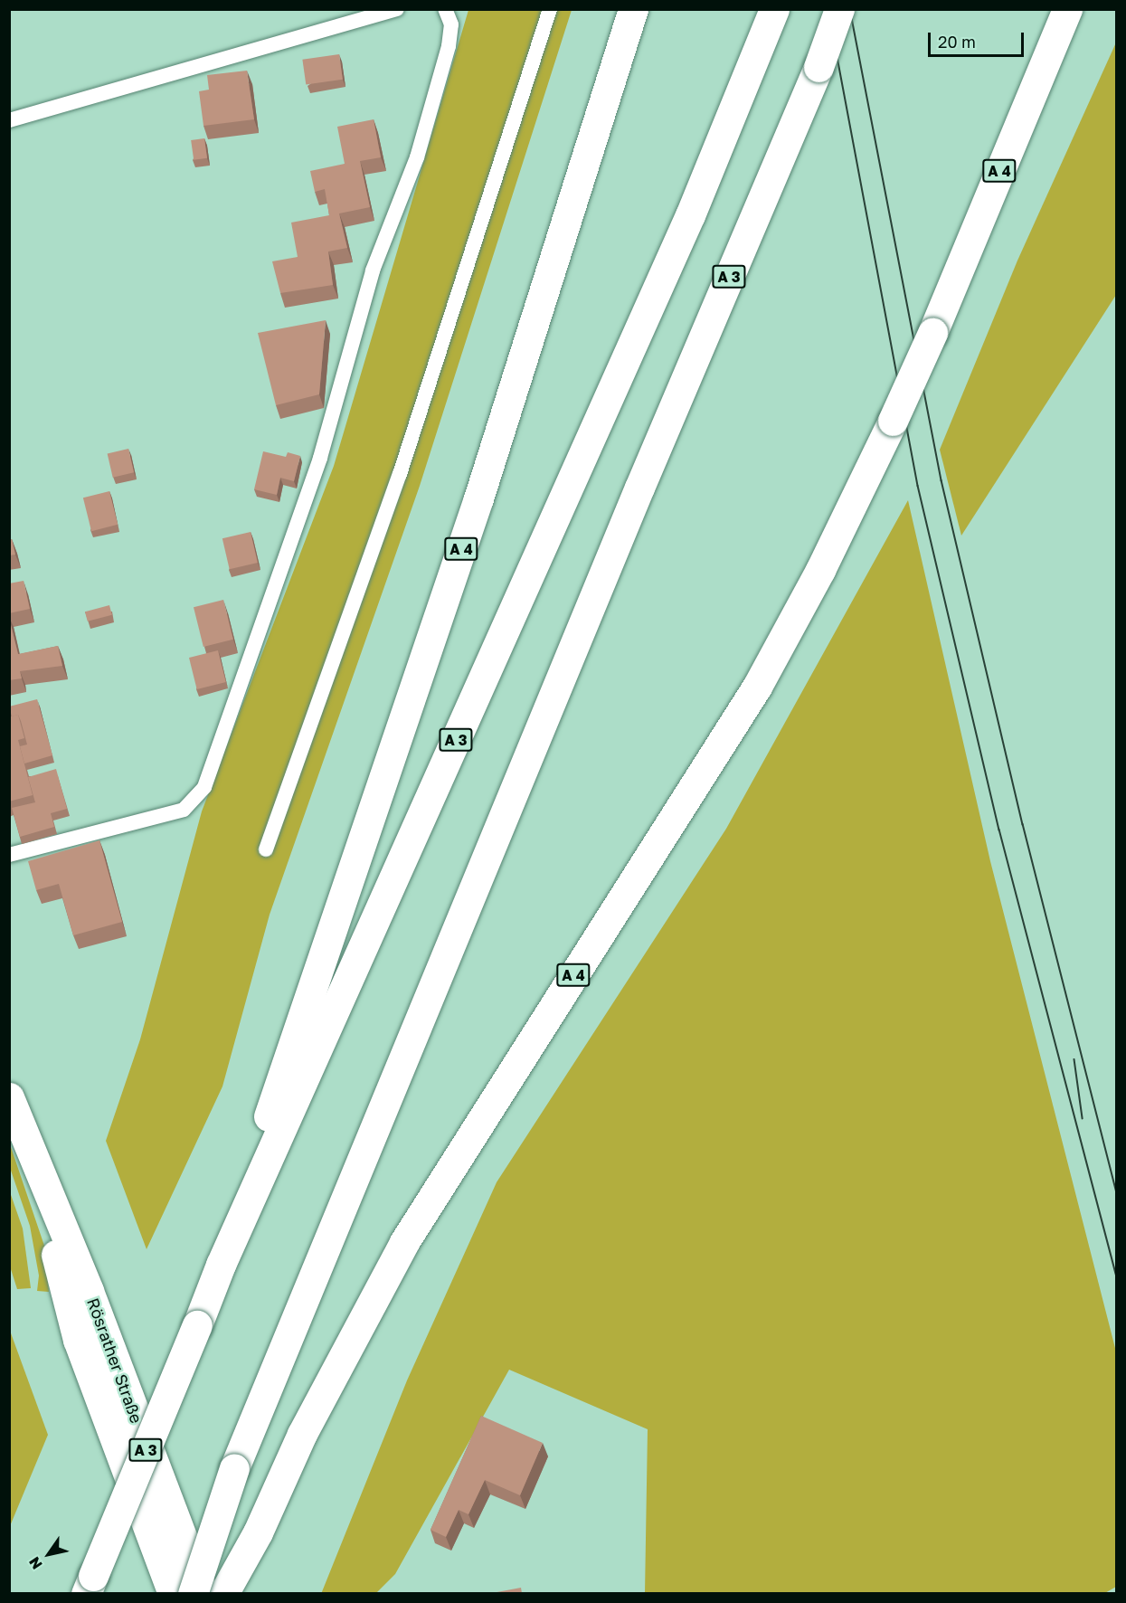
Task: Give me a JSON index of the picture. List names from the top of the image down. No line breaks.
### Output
{"streets":{"main road":["A 4","A 3","Rösrather Straße"]},"crossings":[["A 4","A 3"]],"scale_bar":"20 m","north":"bottom left"}
